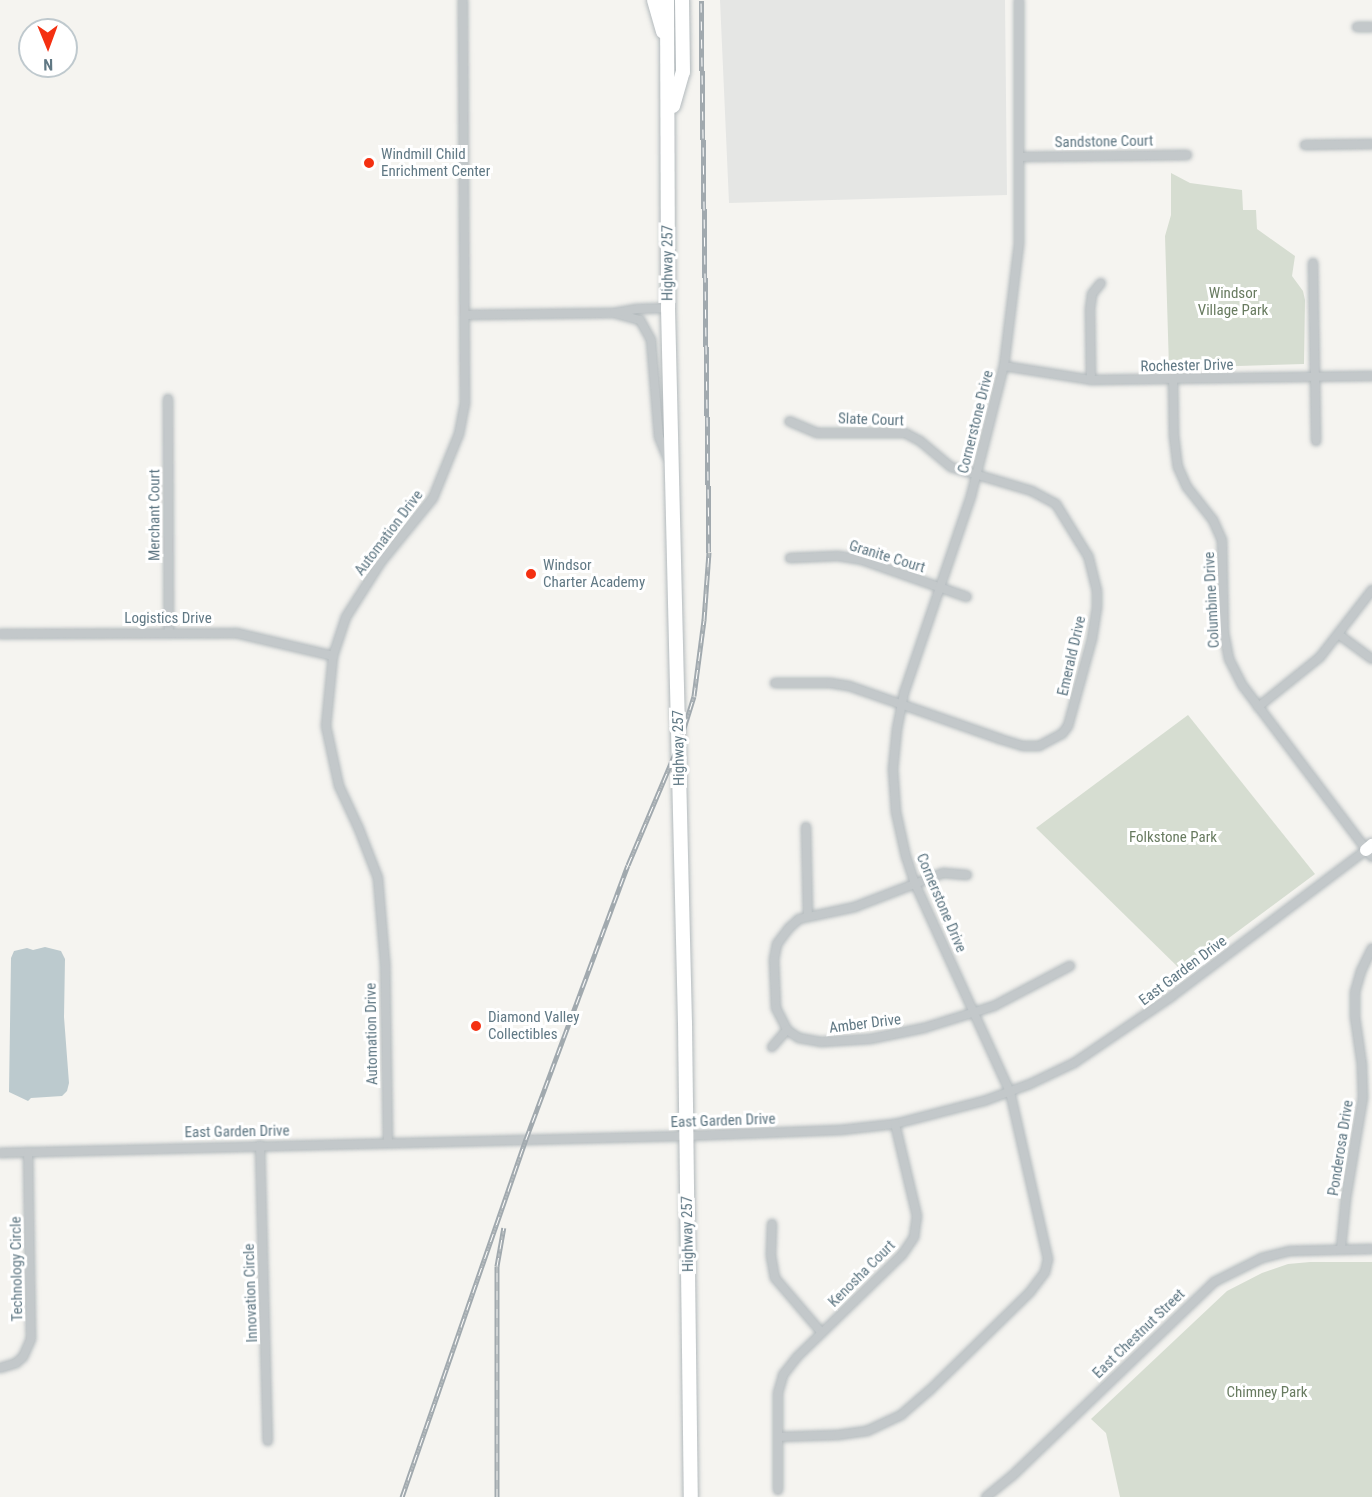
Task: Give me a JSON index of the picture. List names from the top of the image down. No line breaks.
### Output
{"streets":{"main road":["Highway 257"],"street":["Sandstone Court","Rochester Drive","Slate Court","Cornerstone Drive","Merchant Court","Automation Drive","Granite Court","Columbine Drive","Logistics Drive","Emerald Drive","East Garden Drive","Amber Drive","Ponderosa Drive","Technology Circle","Kenosha Court","Innovation Circle","East Chestnut Street"]},"crossings":[["Sandstone Court","Cornerstone Drive"],["Highway 257","East Garden Drive"],["Rochester Drive","Cornerstone Drive"],["Rochester Drive","Columbine Drive"],["Slate Court","Cornerstone Drive"],["Slate Court","Emerald Drive"],["Cornerstone Drive","Granite Court"],["Cornerstone Drive","Emerald Drive"],["Cornerstone Drive","East Garden Drive"],["Cornerstone Drive","Amber Drive"],["Cornerstone Drive","Kenosha Court"],["Merchant Court","Logistics Drive"],["Automation Drive","Logistics Drive"],["Automation Drive","East Garden Drive"],["Columbine Drive","East Garden Drive"],["East Garden Drive","Technology Circle"],["East Garden Drive","Kenosha Court"],["East Garden Drive","Innovation Circle"],["Ponderosa Drive","East Chestnut Street"]],"parks":["Windsor Village Park","Folkstone Park","Chimney Park"],"places":["Windmill Child Enrichment Center","Windsor Charter Academy","Diamond Valley Collectibles"],"north":"bottom"}
